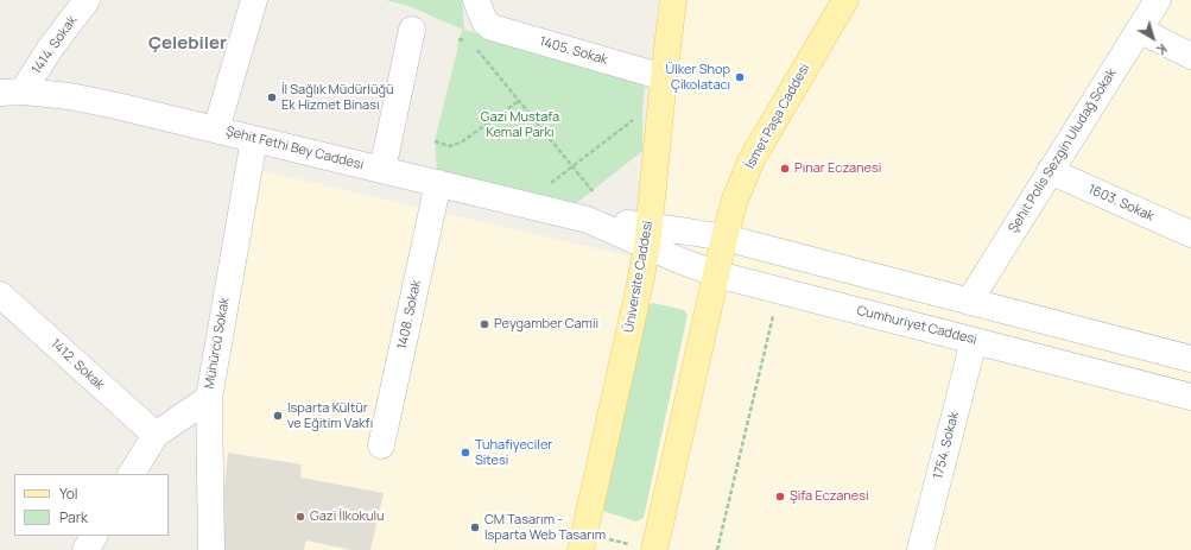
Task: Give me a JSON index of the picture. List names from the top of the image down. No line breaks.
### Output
{"streets":{"main road":["İsmet Paşa Caddesi","Üniversite Caddesi"],"street":["1414. Sokak","1405. Sokak","Şehit Fethi Bey Caddesi","Şehit Polis Sezgin Uludağ Sokak","1603. Sokak","1408. Sokak","Cumhuriyet Caddesi","Mühürcü Sokak","1412. Sokak","1754. Sokak"]},"crossings":[["1414. Sokak","Şehit Fethi Bey Caddesi"],["1405. Sokak","Üniversite Caddesi"],["Şehit Fethi Bey Caddesi","Üniversite Caddesi"],["Şehit Fethi Bey Caddesi","1408. Sokak"],["Şehit Fethi Bey Caddesi","Cumhuriyet Caddesi"],["Şehit Fethi Bey Caddesi","Mühürcü Sokak"],["Şehit Polis Sezgin Uludağ Sokak","1603. Sokak"],["Üniversite Caddesi","Cumhuriyet Caddesi"],["Cumhuriyet Caddesi","1754. Sokak"]],"districts":["Çelebiler"],"parks":["Gazi Mustafa Kemal Parkı"],"places":["Ülker Shop Çikolatacı","İl Sağlık Müdürlüğü Ek Hizmet Binası","Pınar Eczanesi","Peygamber Camii","Isparta Kültür ve Eğitim Vakfı","Tuhafiyeciler Sitesi","Şifa Eczanesi","Gazi İlkokulu","CM Tasarım - Isparta Web Tasarım"],"legend":["Yol","Park"],"north":"bottom right"}
